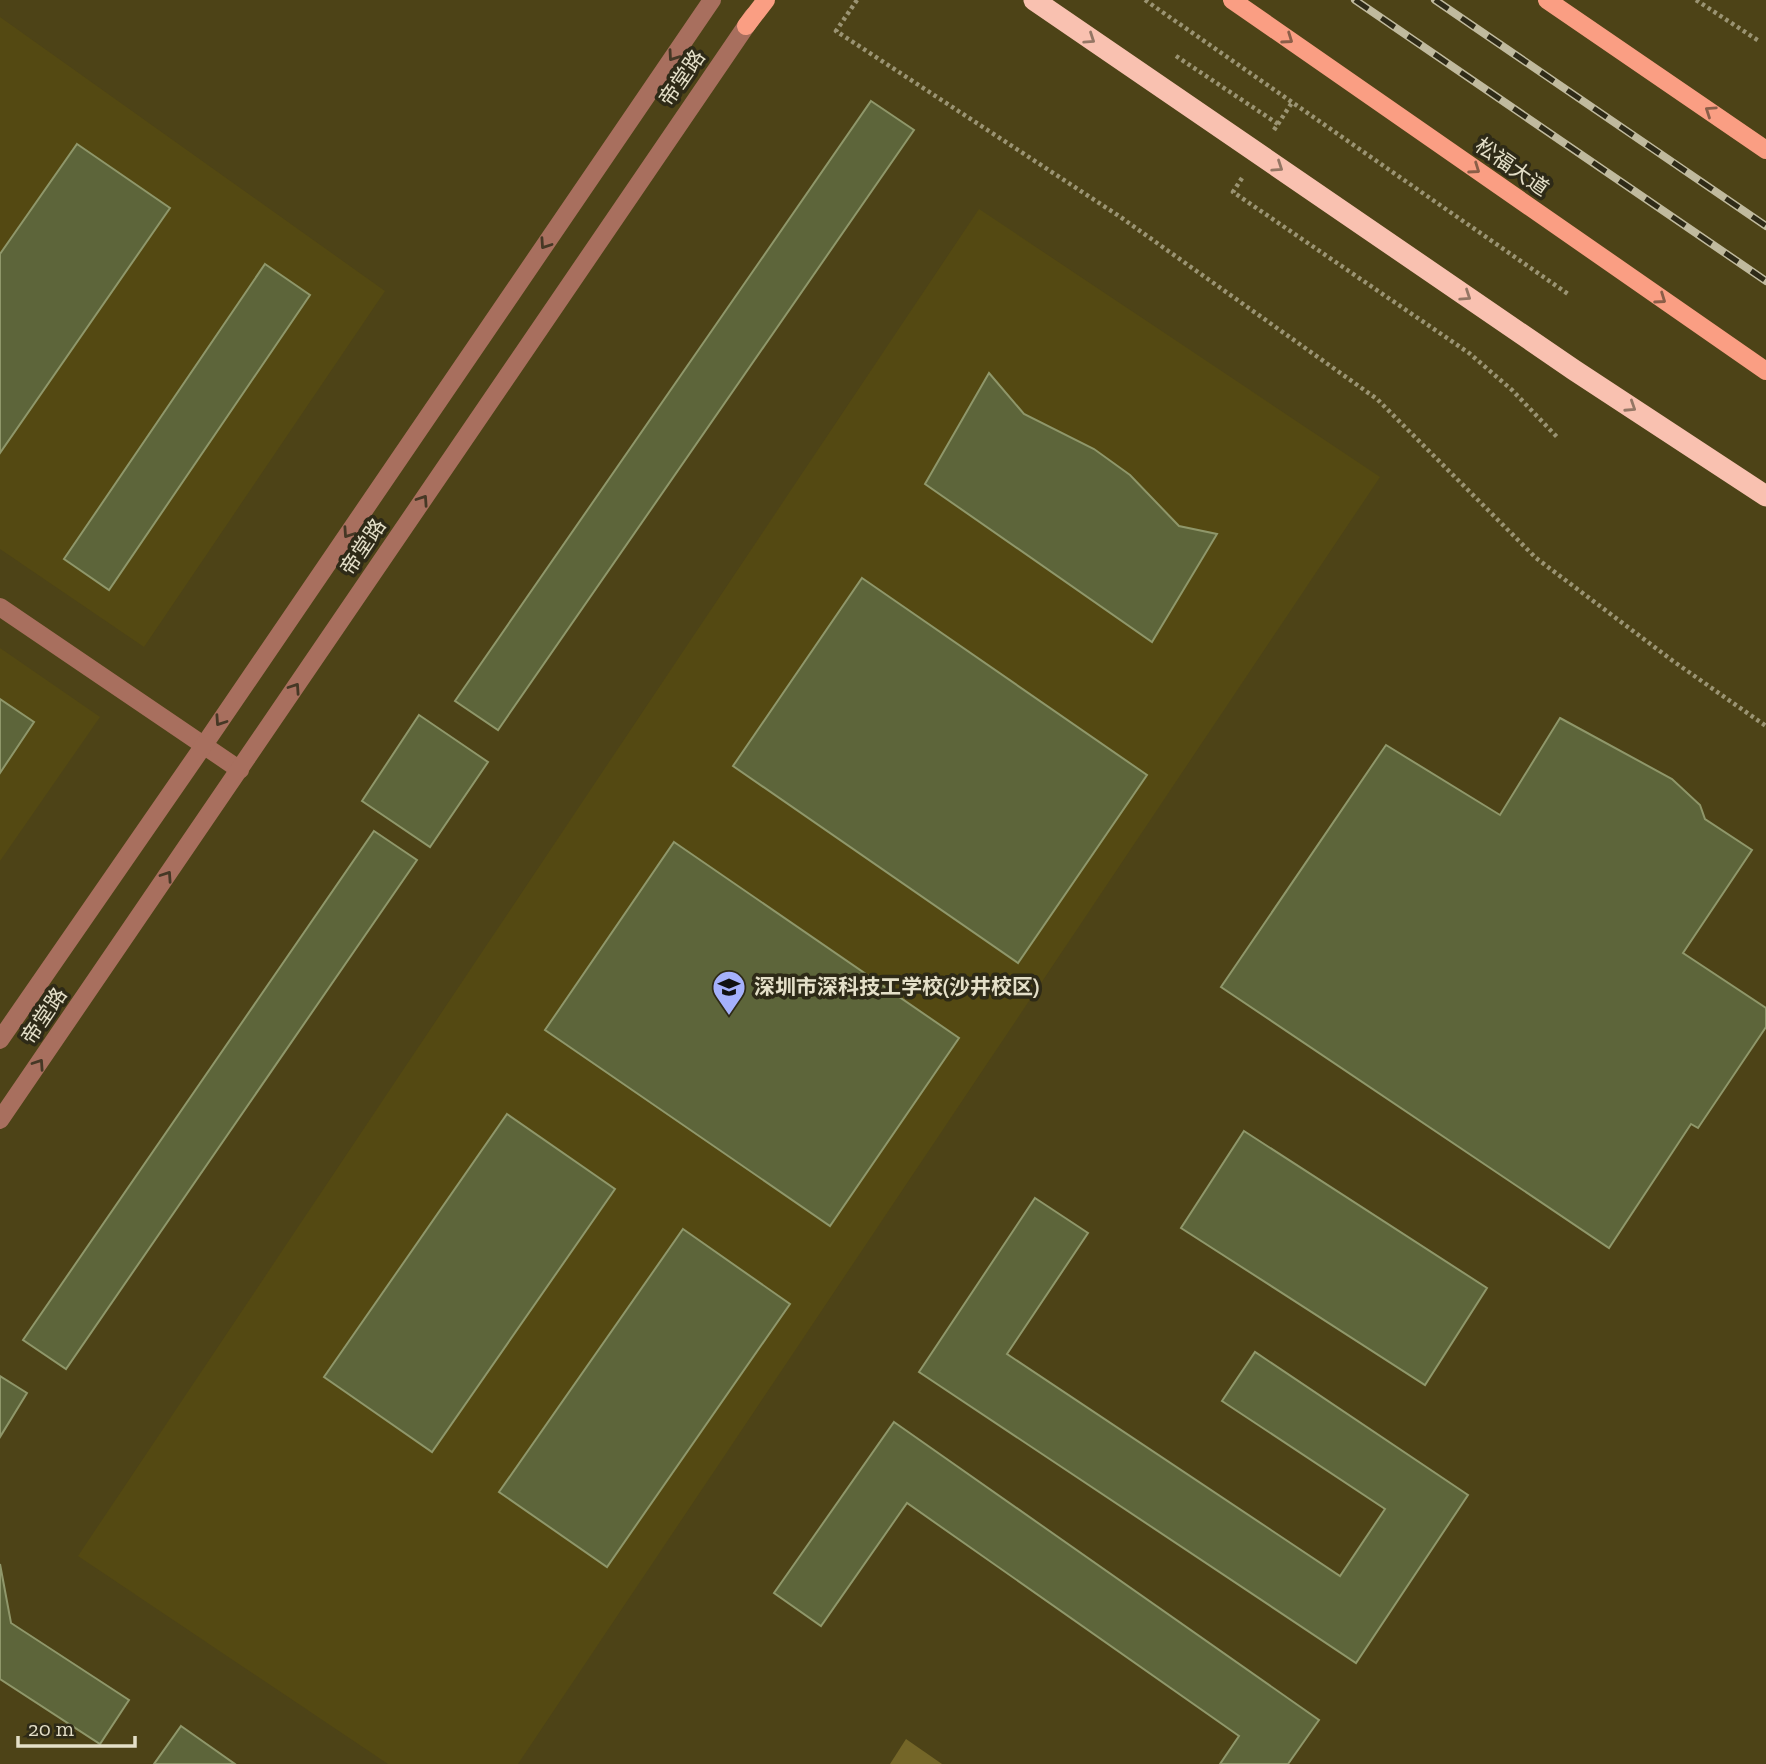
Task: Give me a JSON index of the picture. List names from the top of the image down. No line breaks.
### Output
{"streets":{"main road":["松福大道"],"street":["帝堂路"]},"one_way":["松福大道"],"places":{"school or university":["深圳市深科技工学校(沙井校区)"]},"scale_bar":"20 m"}
